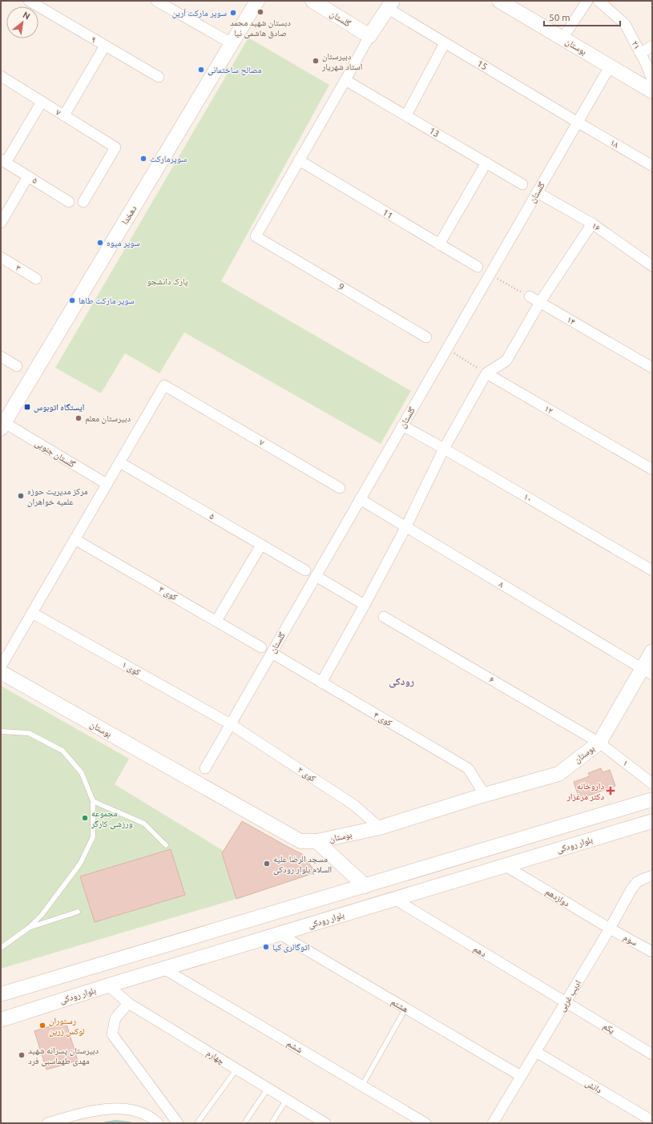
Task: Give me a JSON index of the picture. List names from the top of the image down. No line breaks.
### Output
{"streets":{"street":["گلستان","۹","۲۱","بوستان","15","۷","13","۱۸","۵","11","دهخدا","۱۶","۳","9","۱۴","۱۲","گلستان جنوبی","۱۰","۸","کوی ۳","کوی ۱","۶","کوی ۴","۱","کوی ۲","بلوار رودکی","دوازدهم","سوم","دهم","ادیب غربی","هشتم","یکم","ششم","چهارم","دانش"]},"crossings":[["گلستان","بوستان"],["گلستان","15"],["گلستان","۱۸"],["گلستان","۱۶"],["گلستان","۱۰"],["گلستان","۸"],["گلستان","کوی ۱"],["گلستان","کوی ۴"],["گلستان","کوی ۲"],["بوستان","۸"],["بوستان","۶"],["بوستان","کوی ۴"],["بوستان","۱"],["بوستان","کوی ۲"],["15","۱۸"],["۷","۵"],["11","9"],["دهخدا","گلستان جنوبی"],["کوی ۱","کوی ۲"],["۶","۱"],["بلوار رودکی","دوازدهم"],["بلوار رودکی","دهم"],["بلوار رودکی","هشتم"],["بلوار رودکی","ششم"],["بلوار رودکی","چهارم"],["دوازدهم","سوم"],["دوازدهم","ادیب غربی"],["سوم","ادیب غربی"],["دهم","ادیب غربی"],["دهم","یکم"],["ادیب غربی","هشتم"],["ادیب غربی","یکم"],["ادیب غربی","دانش"]],"districts":["رودکی"],"parks":["پارک دانشجو"],"places":{"other":["دبستان شهید محمد صادق هاشمی نیا","سوپر مارکت آرین","دبیرستان استاد شهریار","مصالح ساختمانی","سوپرمارکت","سوپر میوه","سوپر مارکت طاها","دبیرستان معلم","مرکز مدیریت حوزه علمیه خواهران","مجموعه ورزشی کارگر","مسجد الرضا علیه السلام بلوار رودکی","اتوگالری کیا","رستوران لوکس زرین","دبیرستان پسرانه شهید مهدی طهماسبی فرد"],"transit":["ایستگاه اتوبوس"],"health":["داروخانه دکتر مرغزار"]},"scale_bar":"50 m","north":"top right"}
